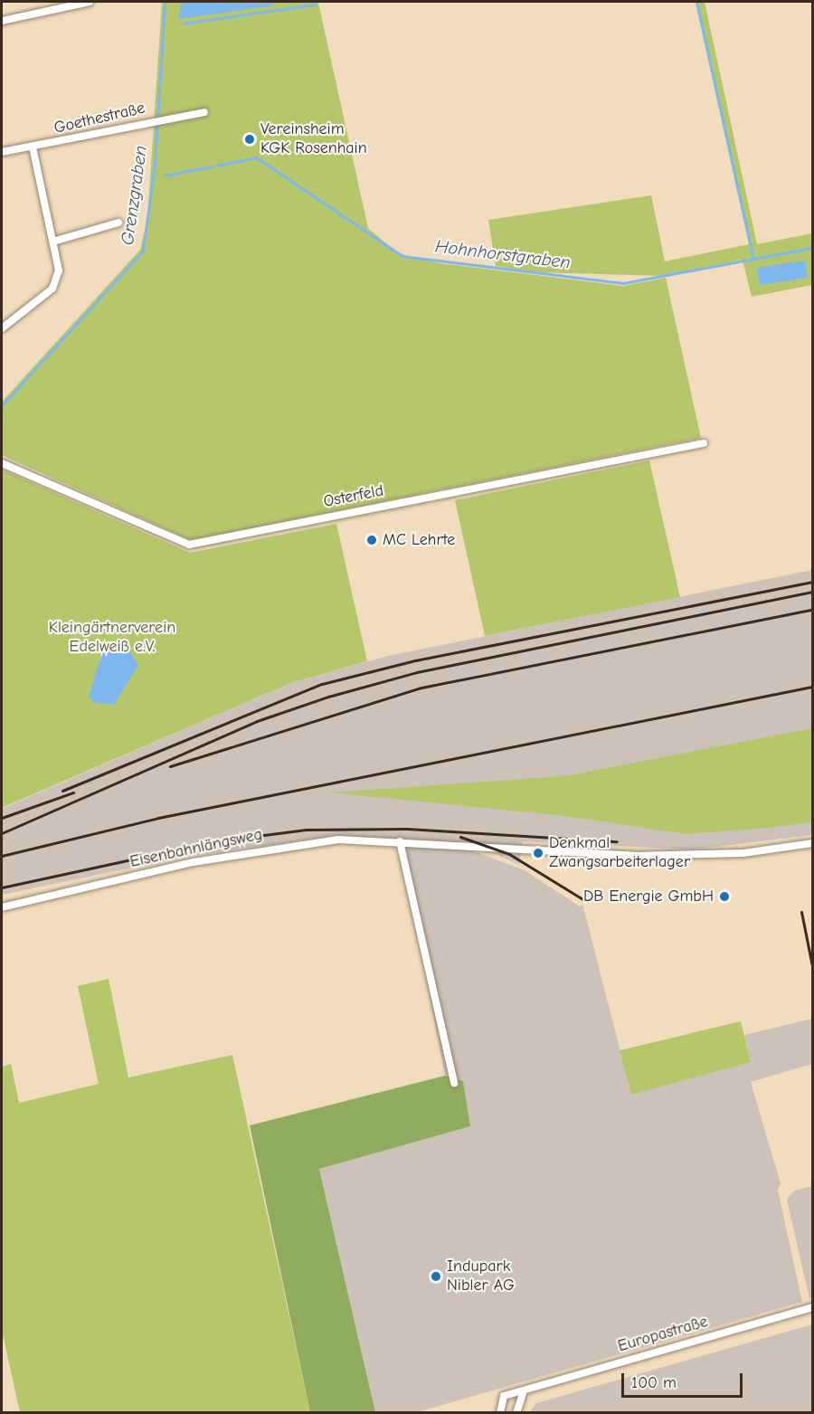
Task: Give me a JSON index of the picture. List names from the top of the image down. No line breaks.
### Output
{"streets":{"street":["Goethestraße","Osterfeld","Eisenbahnlängsweg","Europastraße"]},"water":["Grenzgraben","Hohnhorstgraben"],"parks":["Kleingärtnerverein Edelweiß e.V."],"places":["Vereinsheim KGK Rosenhain","MC Lehrte","Denkmal Zwangsarbeiterlager","DB Energie GmbH","Indupark Nibler AG"],"scale_bar":"100 m"}
